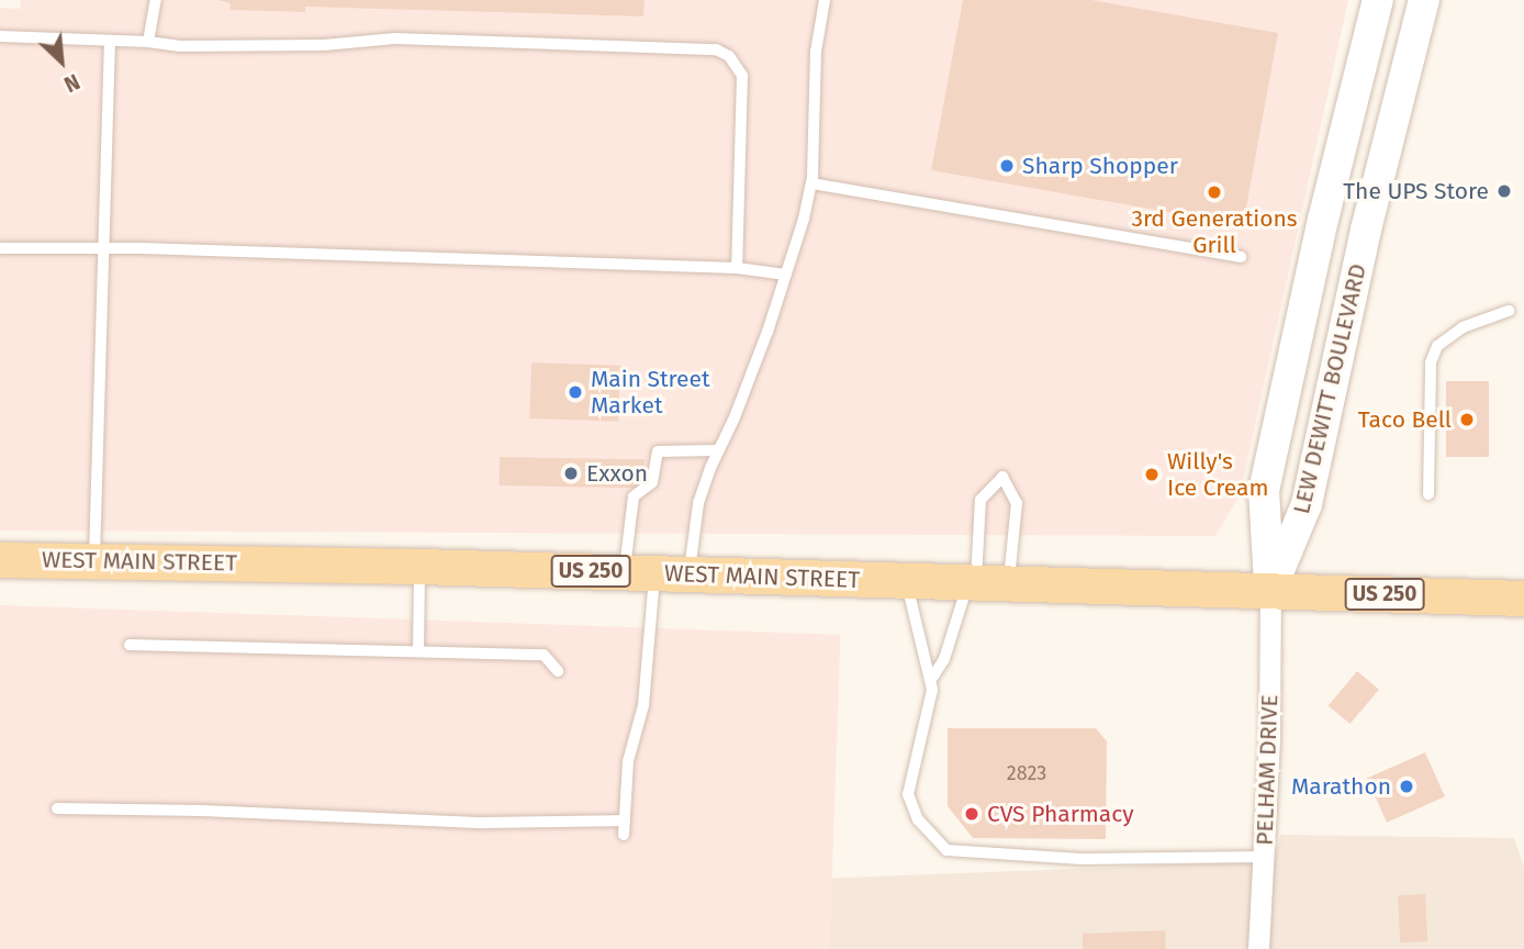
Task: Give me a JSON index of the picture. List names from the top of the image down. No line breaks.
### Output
{"streets":{"main road":["LEW DEWITT BOULEVARD","WEST MAIN STREET","US 250"],"street":["PELHAM DRIVE"]},"crossings":[["LEW DEWITT BOULEVARD","WEST MAIN STREET"],["LEW DEWITT BOULEVARD","PELHAM DRIVE"],["WEST MAIN STREET","PELHAM DRIVE"]],"places":["Sharp Shopper","The UPS Store","3rd Generations Grill","Main Street Market","Taco Bell","Exxon","Willy's Ice Cream","Marathon","CVS Pharmacy"],"house_numbers":["2823"],"north":"bottom right"}
